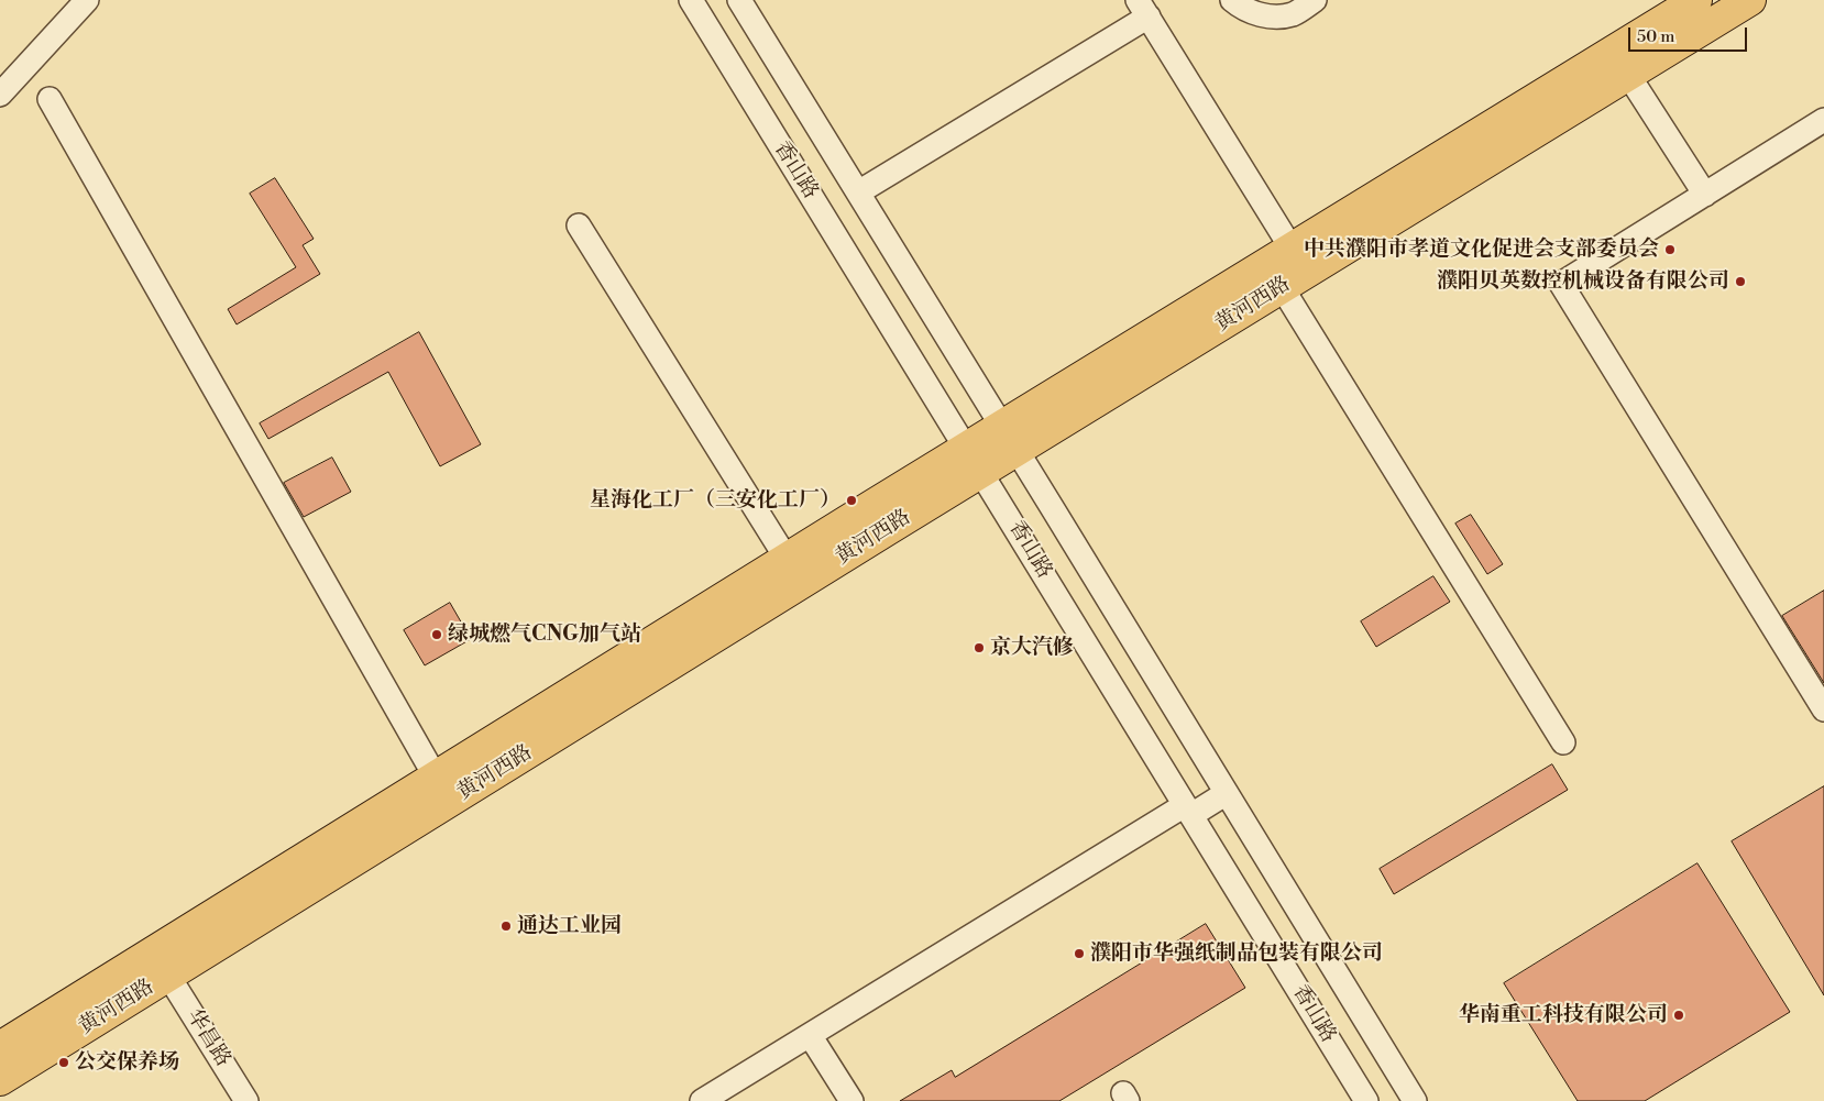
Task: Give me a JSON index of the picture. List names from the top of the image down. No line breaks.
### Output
{"streets":{"main road":["黄河西路"],"street":["香山路","华昌路"]},"crossings":[["香山路","黄河西路"],["黄河西路","华昌路"]],"places":["中共濮阳市孝道文化促进会支部委员会","濮阳贝英数控机械设备有限公司","星海化工厂（三安化工厂）","绿城燃气CNG加气站","京大汽修","通达工业园","濮阳市华强纸制品包装有限公司","华南重工科技有限公司","公交保养场"],"scale_bar":"50 m"}
